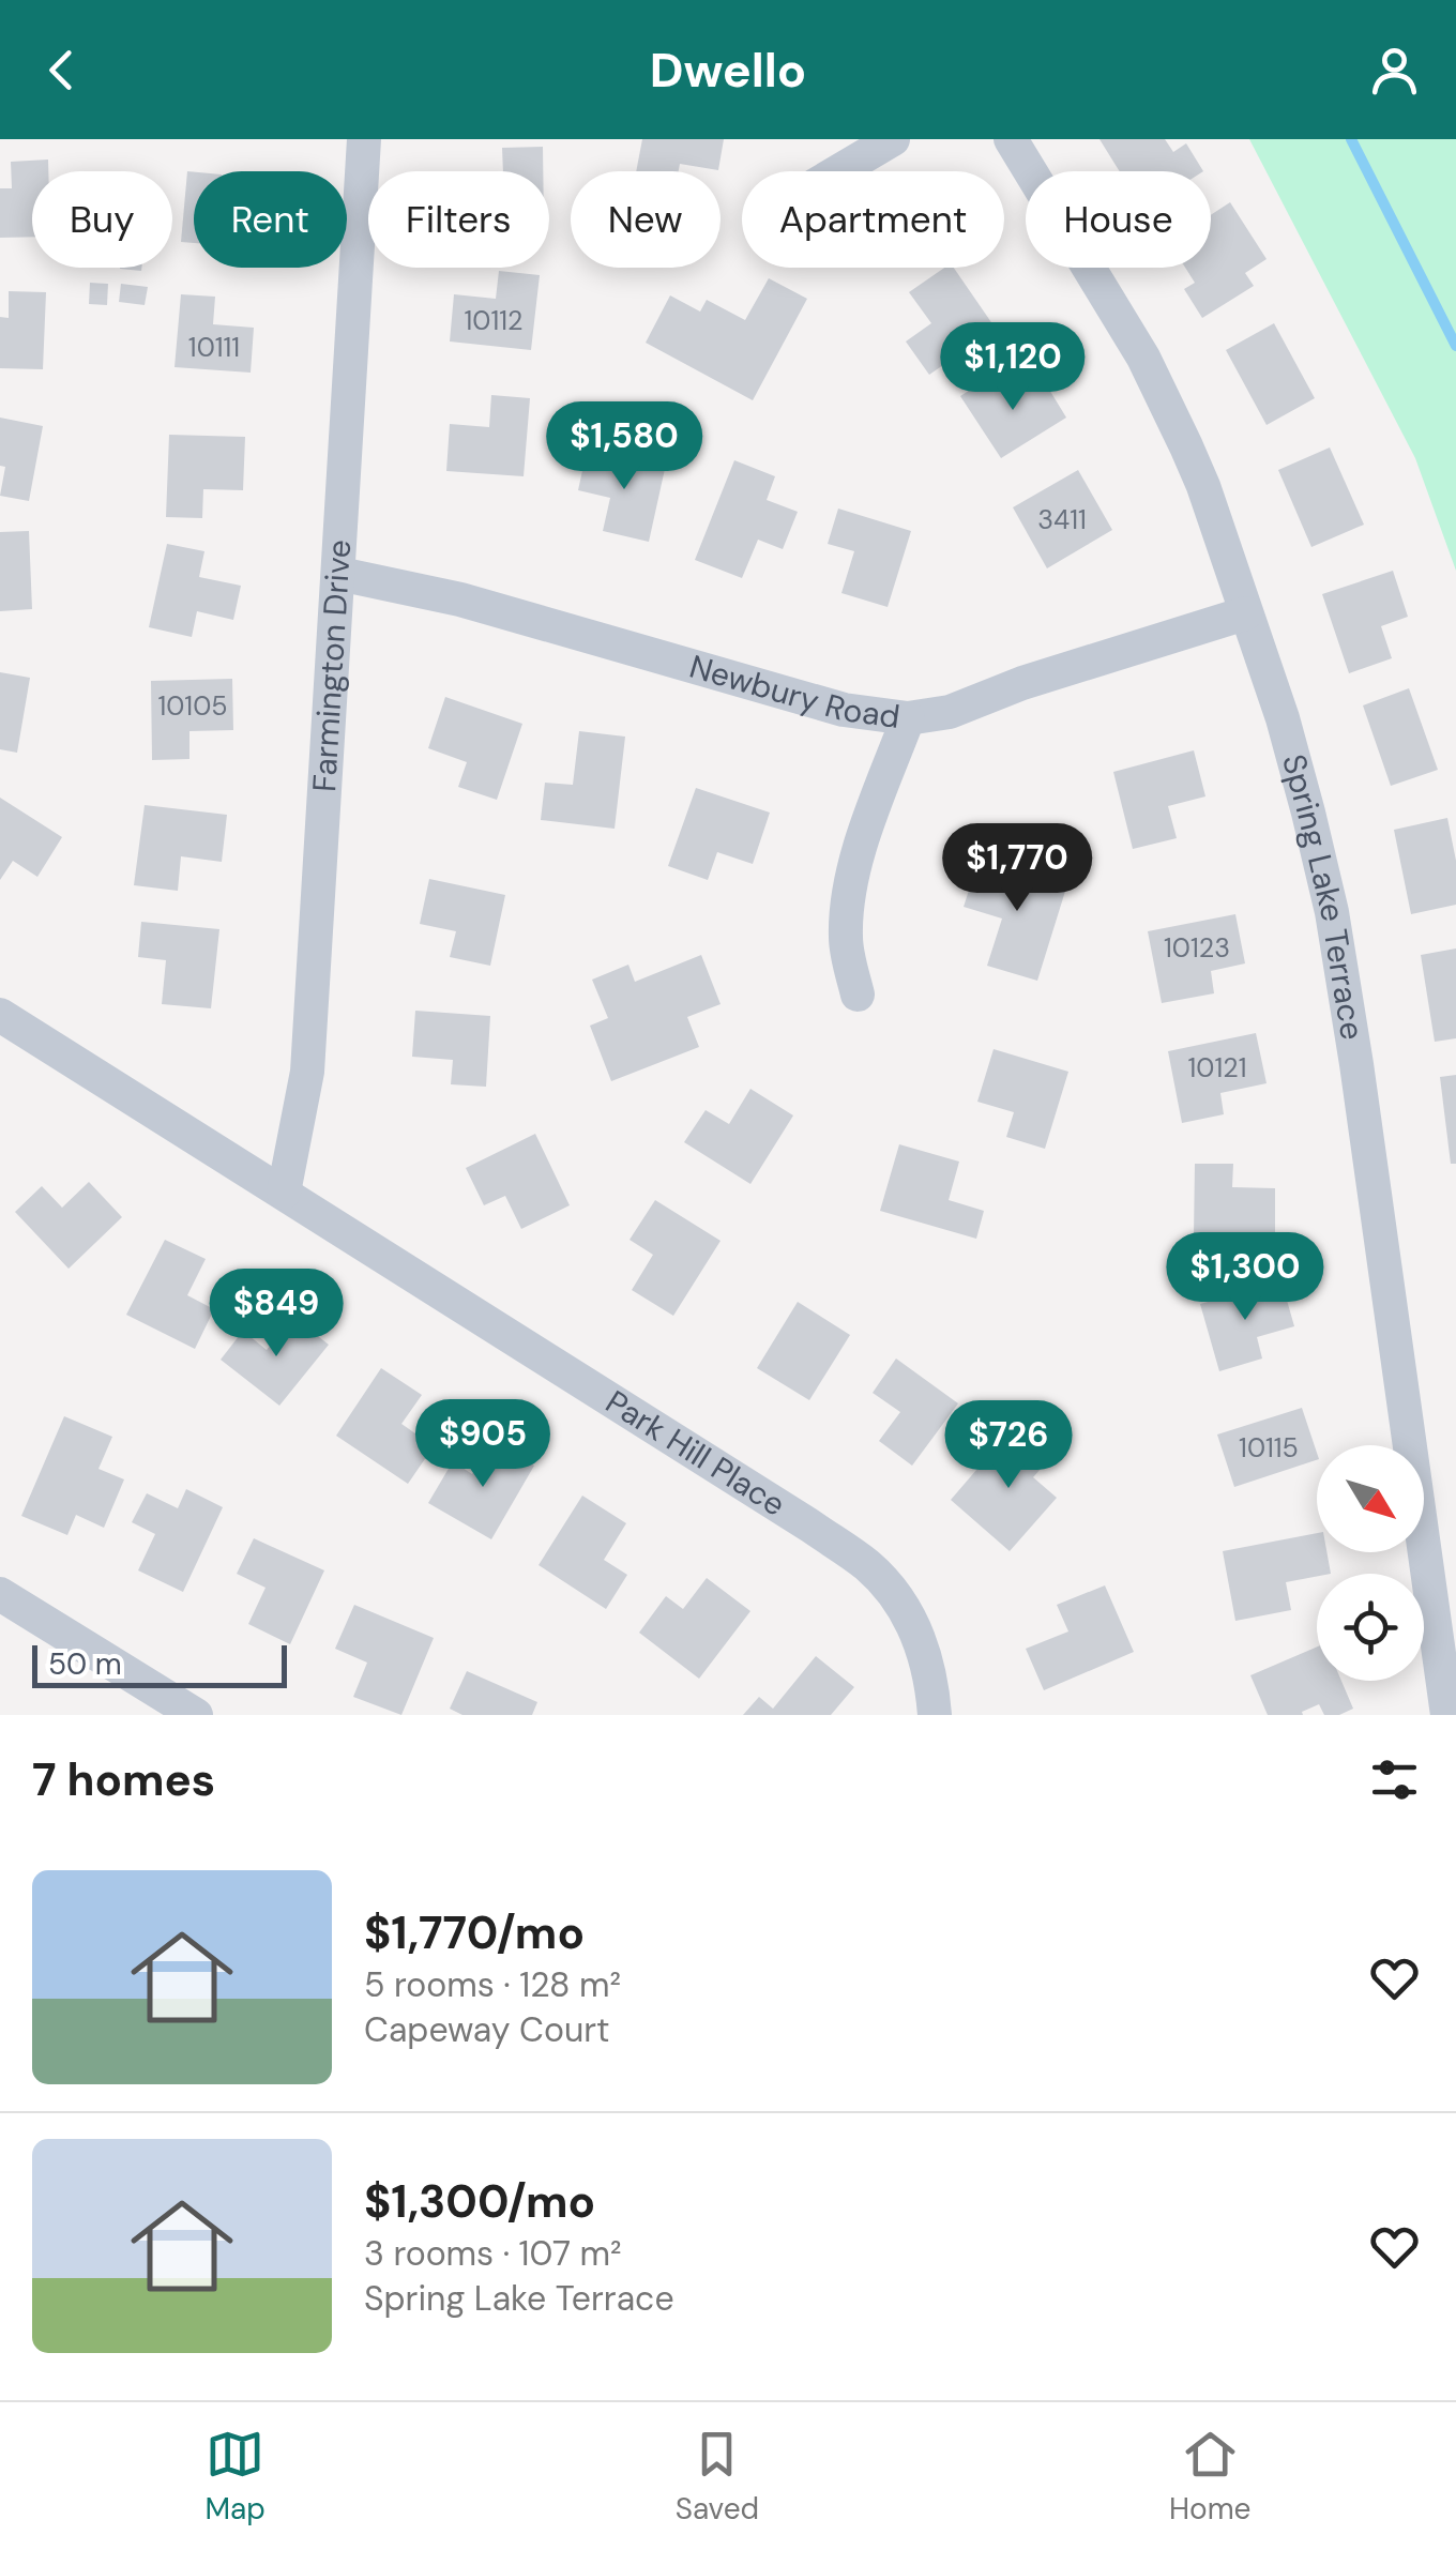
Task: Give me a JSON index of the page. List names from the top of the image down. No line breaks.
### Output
{"streets":{"street":["Farmington Drive","Newbury Road","Spring Lake Terrace","Park Hill Place"]},"crossings":[["Farmington Drive","Newbury Road"],["Farmington Drive","Park Hill Place"],["Newbury Road","Spring Lake Terrace"]],"house_numbers":["10112","10111","3411","10105","10123","10121","10115"],"scale_bar":"50 m","north":"bottom right","page":{"header":"Dwello","chip":["Buy","Rent","Filters","New","Apartment","House"],"price":["$1,120","$1,580","$1,770","$1,300","$849","$905","$726"],"scale":"50 m","heading":"7 homes","list":[{"name":"$1,770/mo","note":"5 rooms · 128 m² · Capeway Court"},{"name":"$1,300/mo","note":"3 rooms · 107 m² · Spring Lake Terrace"}],"tabs":["Map","Saved","Home"]}}
